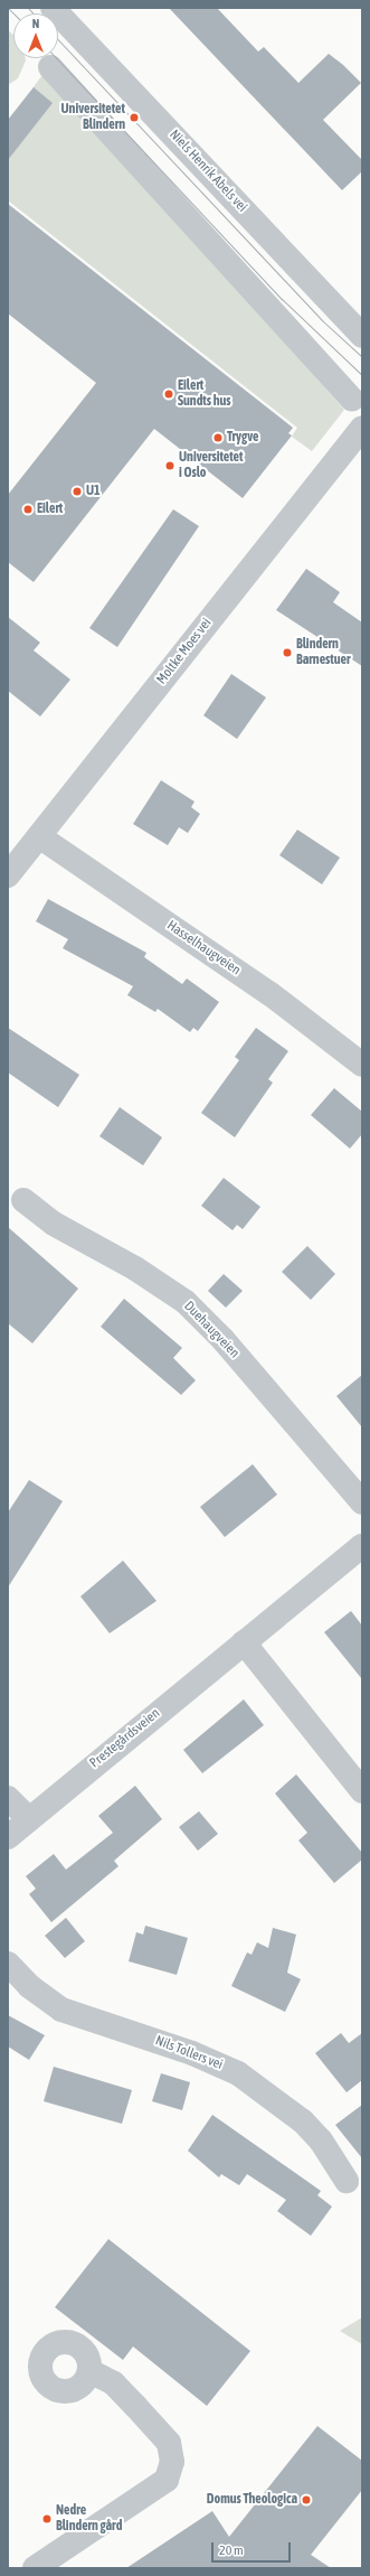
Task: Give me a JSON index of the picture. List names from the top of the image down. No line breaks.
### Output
{"streets":{"street":["Niels Henrik Abels vei","Moltke Moes vei","Hasselhaugveien","Duehaugveien","Prestegårdsveien","Nils Tollers vei"]},"crossings":[["Moltke Moes vei","Hasselhaugveien"]],"places":["Universitetet Blindern","Eilert Sundts hus","Trygve","Universitetet i Oslo","U1","Eilert","Blindern Barnestuer","Domus Theologica","Nedre Blindern gård"],"scale_bar":"20 m","north":"top"}
